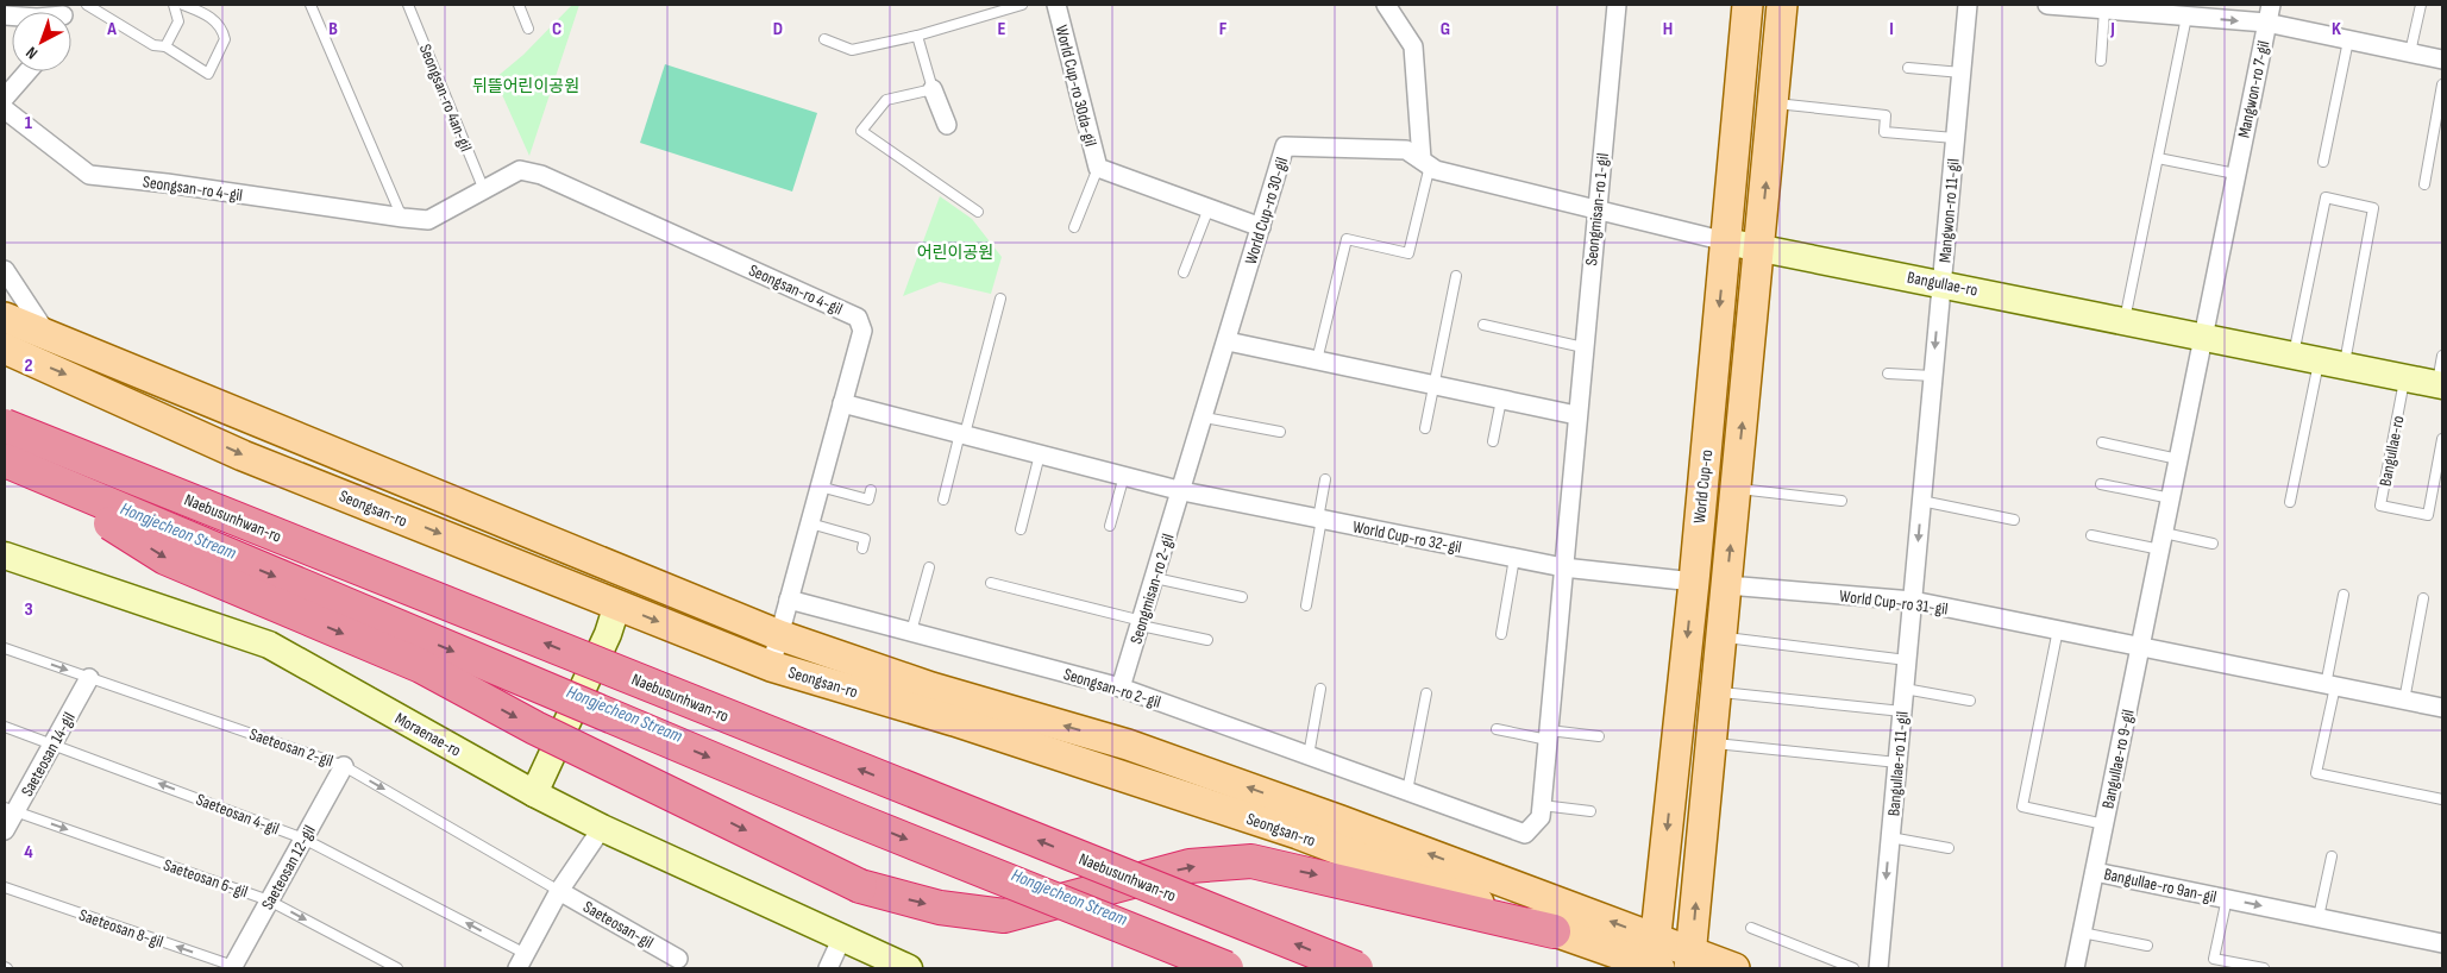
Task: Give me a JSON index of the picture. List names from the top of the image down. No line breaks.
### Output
{"streets":{"highway":["Naebusunhwan-ro"],"main road":["World Cup-ro 30-gil","Bangullae-ro","World Cup-ro","Seongsan-ro","Moraenae-ro"],"street":["World Cup-ro 30da-gil","Mangwon-ro 7-gil","Seongsan-ro 4-gil","Seongmisan-ro 1-gil","Mangwon-ro 11-gil","World Cup-ro 32-gil","Seongmisan-ro 2-gil","World Cup-ro 31-gil","Seongsan-ro 2-gil","Saeteosan 14-gil","Bangullae-ro 9-gil","Bangullae-ro 11-gil","Saeteosan 12-gil","Bangullae-ro 9an-gil","Saeteosan-gil"],"lane":["Seongsan-ro 4an-gil","Saeteosan 2-gil","Saeteosan 4-gil","Saeteosan 6-gil","Saeteosan 8-gil"]},"crossings":[["World Cup-ro 30da-gil","World Cup-ro 30-gil"],["Mangwon-ro 7-gil","Bangullae-ro"],["Mangwon-ro 7-gil","Bangullae-ro 9-gil"],["Seongsan-ro 4an-gil","Seongsan-ro 4-gil"],["Seongsan-ro 4-gil","Seongsan-ro"],["Seongsan-ro 4-gil","World Cup-ro 32-gil"],["Seongsan-ro 4-gil","Seongsan-ro 2-gil"],["Seongmisan-ro 1-gil","World Cup-ro 30-gil"],["Seongmisan-ro 1-gil","World Cup-ro 32-gil"],["Seongmisan-ro 1-gil","Seongsan-ro 2-gil"],["World Cup-ro 30-gil","Bangullae-ro"],["World Cup-ro 30-gil","World Cup-ro"],["World Cup-ro 30-gil","World Cup-ro 32-gil"],["World Cup-ro 30-gil","Seongmisan-ro 2-gil"],["Mangwon-ro 11-gil","Bangullae-ro"],["Mangwon-ro 11-gil","World Cup-ro"],["Mangwon-ro 11-gil","Bangullae-ro 11-gil"],["Bangullae-ro","World Cup-ro"],["Bangullae-ro","Bangullae-ro 9-gil"],["Bangullae-ro","Bangullae-ro 11-gil"],["World Cup-ro","Seongsan-ro"],["World Cup-ro","World Cup-ro 32-gil"],["World Cup-ro","World Cup-ro 31-gil"],["World Cup-ro 32-gil","Seongmisan-ro 2-gil"],["World Cup-ro 32-gil","Seongsan-ro 2-gil"],["Seongmisan-ro 2-gil","Seongsan-ro 2-gil"],["World Cup-ro 31-gil","Bangullae-ro 9-gil"],["World Cup-ro 31-gil","Bangullae-ro 11-gil"],["Saeteosan 2-gil","Saeteosan 14-gil"],["Saeteosan 2-gil","Saeteosan 12-gil"],["Saeteosan 2-gil","Saeteosan-gil"],["Saeteosan 14-gil","Saeteosan 4-gil"],["Saeteosan 14-gil","Saeteosan 6-gil"],["Bangullae-ro 9-gil","Bangullae-ro 9an-gil"],["Saeteosan 4-gil","Saeteosan 12-gil"],["Saeteosan 12-gil","Saeteosan 6-gil"],["Saeteosan 12-gil","Saeteosan 8-gil"]],"one_way":["Saeteosan 2-gil","Bangullae-ro 11-gil","Saeteosan 4-gil","Saeteosan 6-gil","Saeteosan 8-gil"],"water":["Hongjecheon Stream"],"parks":["뒤뜰어린이공원","어린이공원"],"north":"bottom left","grid":{"columns":["A","B","C","D","E","F","G","H","I","J","K"],"rows":["1","2","3","4"]}}
